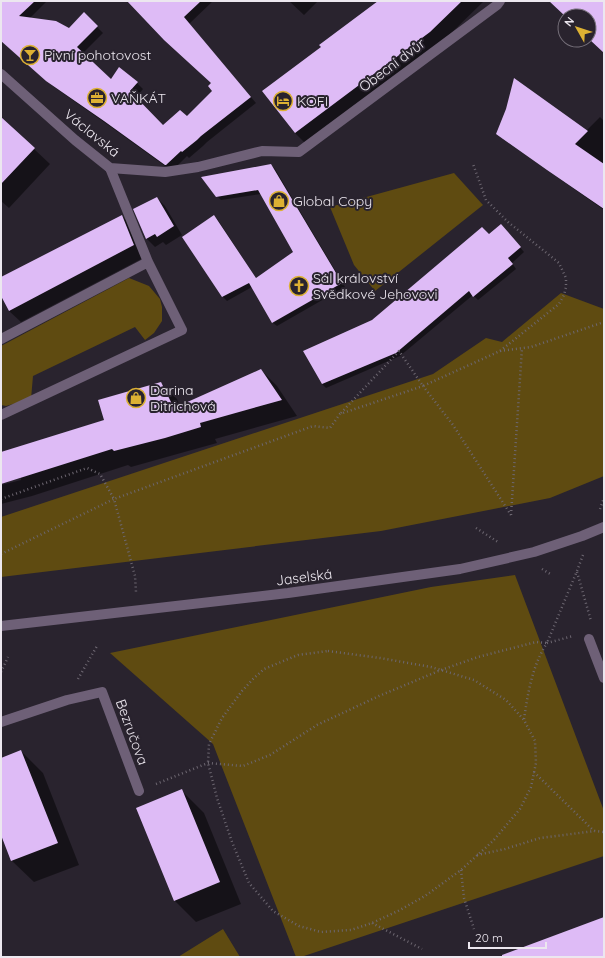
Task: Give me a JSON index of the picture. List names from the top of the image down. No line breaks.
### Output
{"streets":{"street":["Obecní dvůr","Václavská","Jaselská","Bezručova"]},"crossings":[["Obecní dvůr","Václavská"]],"places":{"bar":["Pivní pohotovost"],"office":["VAŇKÁT"],"hotel":["KOFI"],"shop":["Global Copy","Darina Ditrichová"],"church":["Sál království Svědkové Jehovovi"]},"scale_bar":"20 m","north":"top left"}
